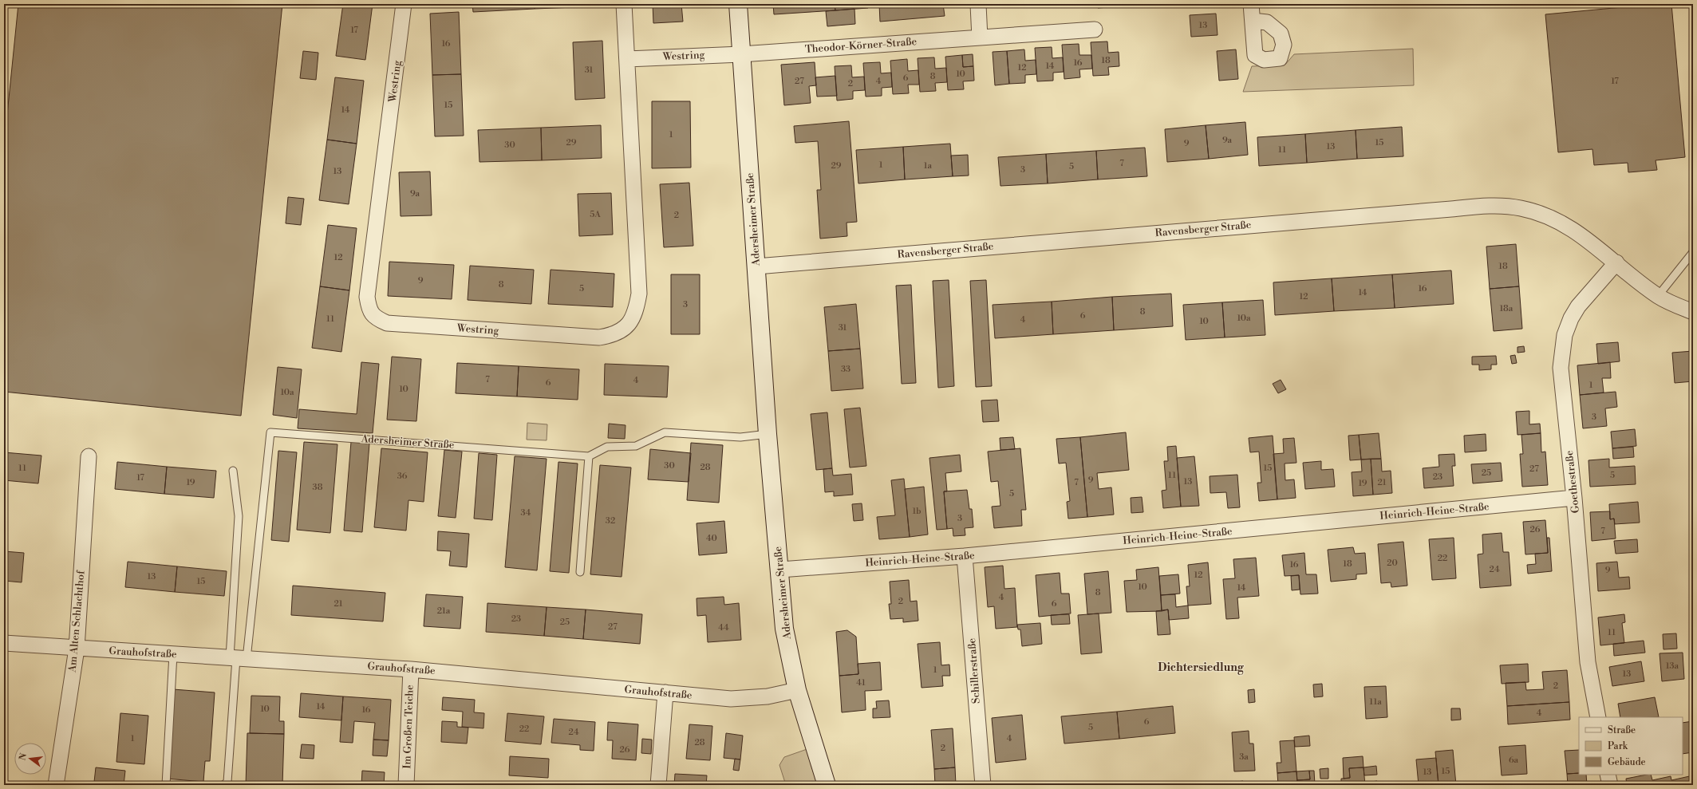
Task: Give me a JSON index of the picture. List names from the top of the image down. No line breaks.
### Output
{"streets":{"main road":["Adersheimer Straße"],"street":["Theodor-Körner-Straße","Westring","Ravensberger Straße","Goethestraße","Heinrich-Heine-Straße","Am Alten Schlachthof","Grauhofstraße","Schillerstraße","Im Großen Teiche"]},"crossings":[["Theodor-Körner-Straße","Westring"],["Theodor-Körner-Straße","Adersheimer Straße"],["Westring","Adersheimer Straße"],["Adersheimer Straße","Ravensberger Straße"],["Adersheimer Straße","Heinrich-Heine-Straße"],["Adersheimer Straße","Grauhofstraße"],["Ravensberger Straße","Goethestraße"],["Goethestraße","Heinrich-Heine-Straße"],["Heinrich-Heine-Straße","Schillerstraße"],["Am Alten Schlachthof","Grauhofstraße"],["Grauhofstraße","Im Großen Teiche"]],"districts":["Dichtersiedlung"],"house_numbers":["13","17","16","18","16","14","12","31","10","8","6","27","4","17","2","15","14","1","9a","29","15","9","30","13","11","7","1","29","1a","5","3","13","9a","5A","2","12","18","9","8","5","16","14","12","3","18a","8","6","10a","11","4","10","31","33","7","4","6","1","10","10a","3","30","28","11","15","27","25","11","5","36","23","17","9","13","19","7","21","19","38","5","1b","34","3","32","26","7","40","22","20","18","16","24","9","12","13","15","10","14","8","4","2","21","6","21a","23","25","27","44","11","13a","1","13","41","2","11a","14","10","16","4","6","5","22","24","1","4","28","2","26","3a","6a","15","13"],"legend":["Straße","Park","Gebäude"],"north":"left"}
